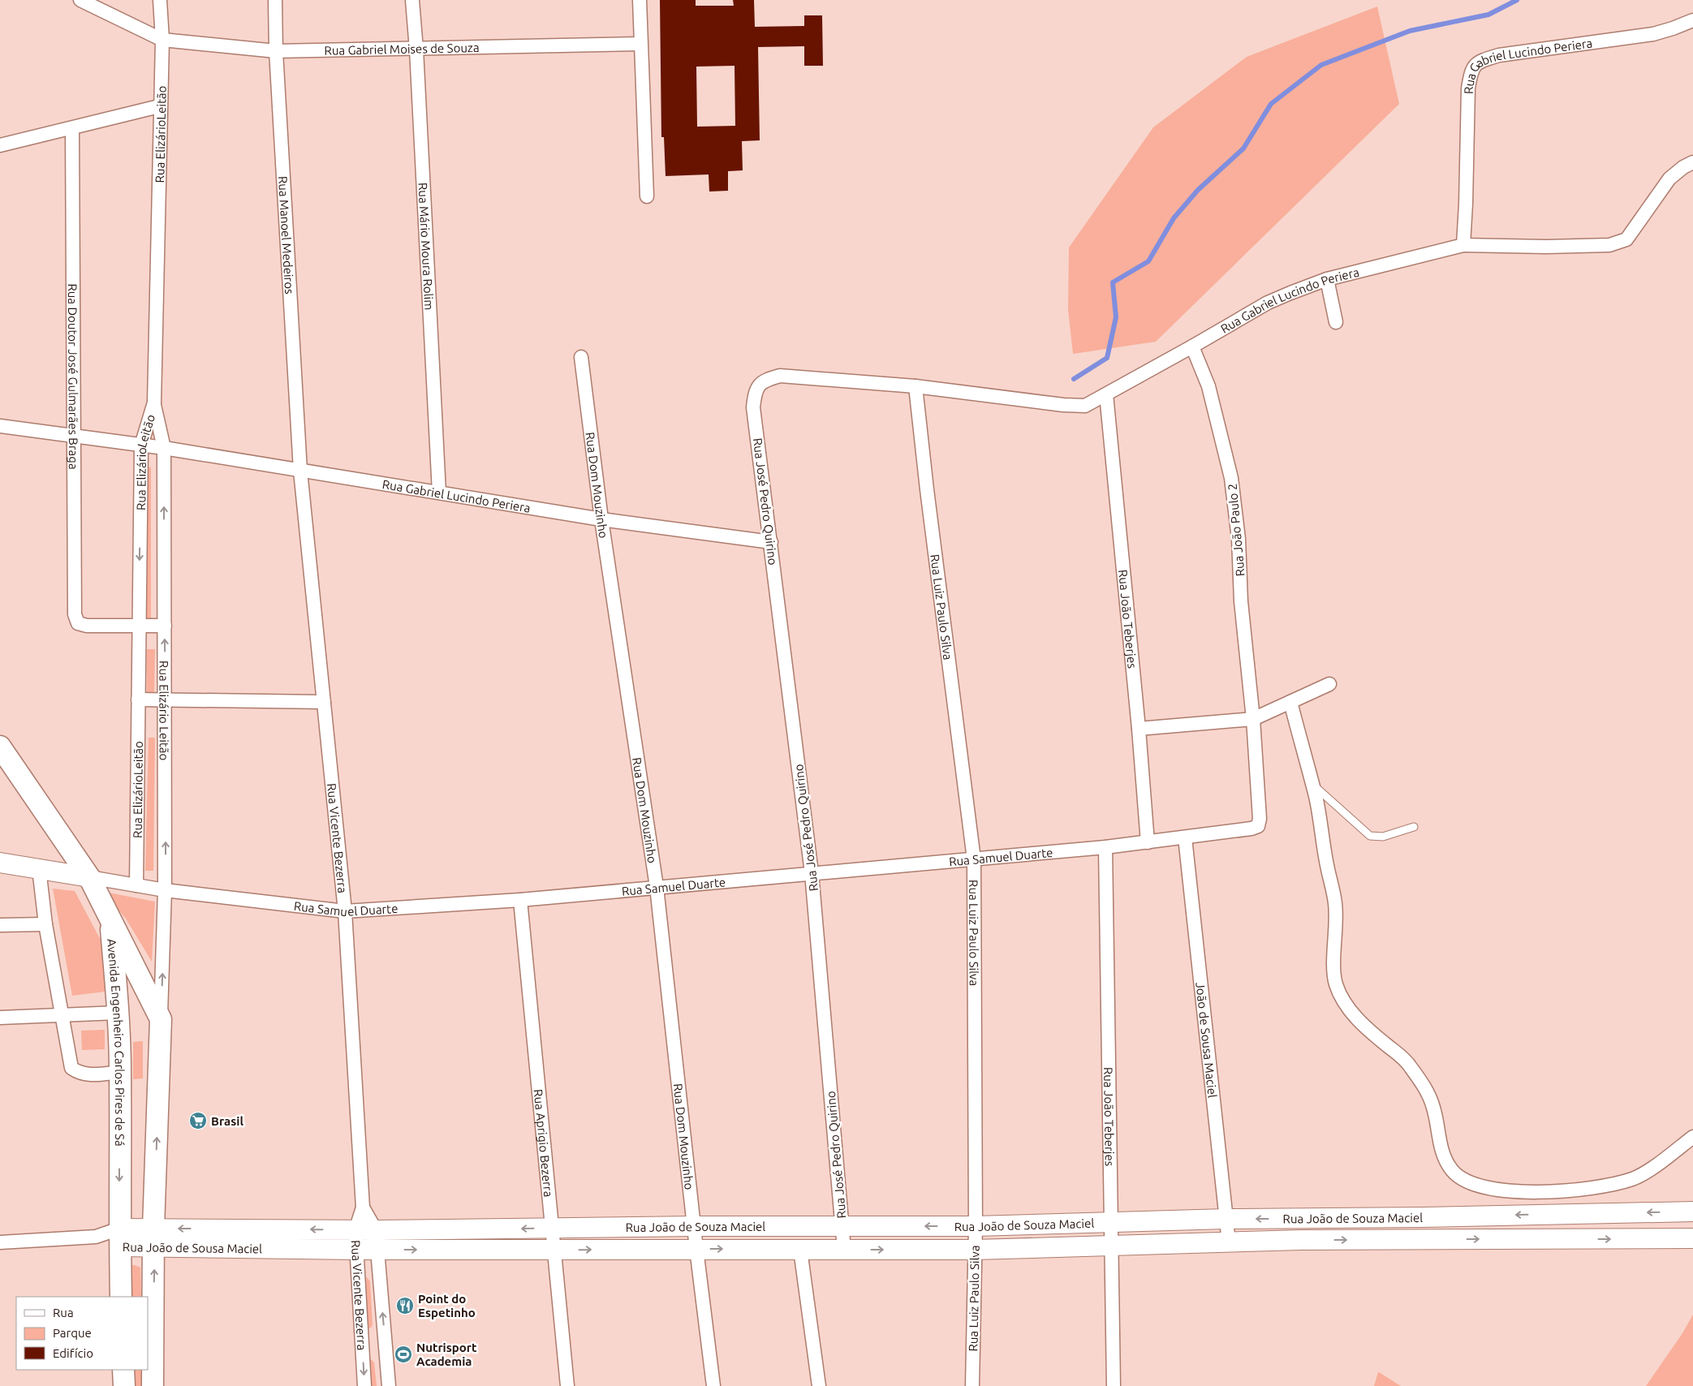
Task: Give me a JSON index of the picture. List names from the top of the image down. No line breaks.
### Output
{"streets":{"main road":["Avenida Engenheiro Carlos Pires de Sá"],"street":["Rua Gabriel Moises de Souza","Rua Gabriel Lucindo Periera","Rua ElizárioLeitão","Rua Manoel Medeiros","Rua Mário Moura Rolim","Rua Doutor José Gulmarães Braga","Rua Dom Mouzinho","Rua José Pedro Quirino","Rua João Paulo 2","Rua Luiz Paulo Silva","Rua João Teberjes","Rua Elizário Leitão","Rua Vicente Bezerra","Rua Samuel Duarte","João de Sousa Maciel","Rua Aprigio Bezerra","Rua João de Souza Maciel","Rua João de Sousa Maciel"]},"crossings":[["Rua Gabriel Moises de Souza","Rua ElizárioLeitão"],["Rua Gabriel Moises de Souza","Rua Manoel Medeiros"],["Rua Gabriel Moises de Souza","Rua Mário Moura Rolim"],["Rua Gabriel Lucindo Periera","Rua ElizárioLeitão"],["Rua Gabriel Lucindo Periera","Rua Manoel Medeiros"],["Rua Gabriel Lucindo Periera","Rua Mário Moura Rolim"],["Rua Gabriel Lucindo Periera","Rua Doutor José Gulmarães Braga"],["Rua Gabriel Lucindo Periera","Rua Dom Mouzinho"],["Rua Gabriel Lucindo Periera","Rua José Pedro Quirino"],["Rua Gabriel Lucindo Periera","Rua João Paulo 2"],["Rua Gabriel Lucindo Periera","Rua João Teberjes"],["Rua Gabriel Lucindo Periera","Rua Elizário Leitão"],["Rua Gabriel Lucindo Periera","Rua Vicente Bezerra"],["Rua ElizárioLeitão","Rua Doutor José Gulmarães Braga"],["Rua ElizárioLeitão","Rua Elizário Leitão"],["Rua ElizárioLeitão","Rua Samuel Duarte"],["Rua Manoel Medeiros","Rua Vicente Bezerra"],["Rua Dom Mouzinho","Rua Samuel Duarte"],["Rua Dom Mouzinho","Rua João de Souza Maciel"],["Rua José Pedro Quirino","Rua Luiz Paulo Silva"],["Rua José Pedro Quirino","Rua Samuel Duarte"],["Rua José Pedro Quirino","Rua João de Souza Maciel"],["Rua João Paulo 2","Rua Samuel Duarte"],["Rua Luiz Paulo Silva","Rua Samuel Duarte"],["Rua Luiz Paulo Silva","Rua João de Souza Maciel"],["Rua João Teberjes","Rua Samuel Duarte"],["Rua João Teberjes","Rua João de Souza Maciel"],["Rua Elizário Leitão","Rua Samuel Duarte"],["Rua Elizário Leitão","Avenida Engenheiro Carlos Pires de Sá"],["Rua Vicente Bezerra","Rua Samuel Duarte"],["Rua Vicente Bezerra","Rua João de Souza Maciel"],["Rua Vicente Bezerra","Rua João de Sousa Maciel"],["Rua Samuel Duarte","João de Sousa Maciel"],["Rua Samuel Duarte","Rua Aprigio Bezerra"],["João de Sousa Maciel","Rua João de Souza Maciel"],["Avenida Engenheiro Carlos Pires de Sá","Rua João de Sousa Maciel"],["Rua Aprigio Bezerra","Rua João de Souza Maciel"],["Rua João de Souza Maciel","Rua João de Sousa Maciel"]],"one_way":["Rua Elizário Leitão"],"places":{"supermarket":["Brasil"],"restaurant":["Point do Espetinho"],"sports":["Nutrisport Academia"]},"legend":["Rua","Parque","Edifício"]}
